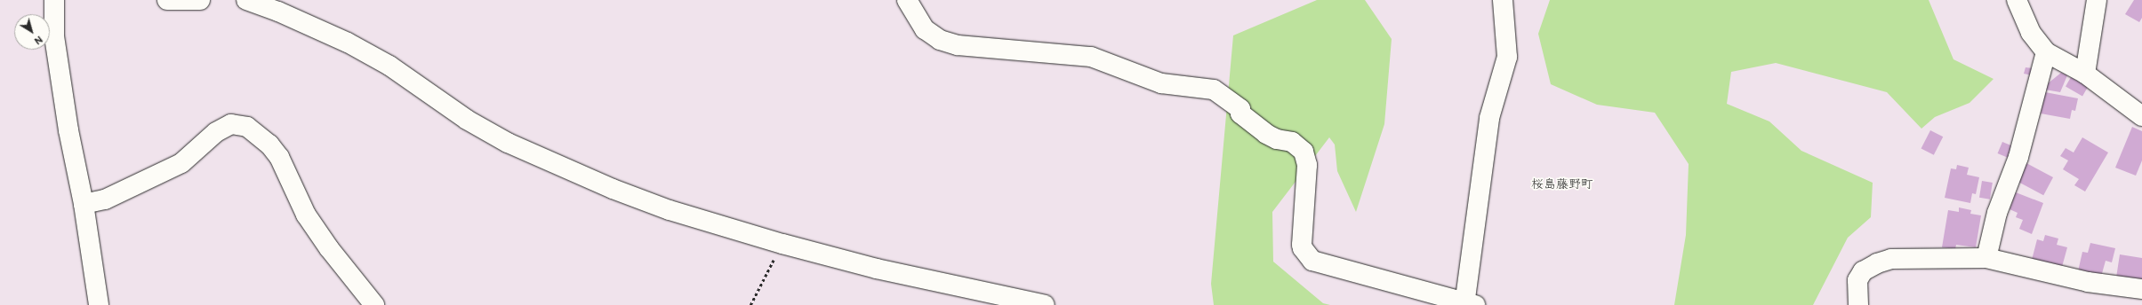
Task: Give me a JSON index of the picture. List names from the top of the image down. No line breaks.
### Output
{"districts":["桜島藤野町"],"north":"bottom right"}
